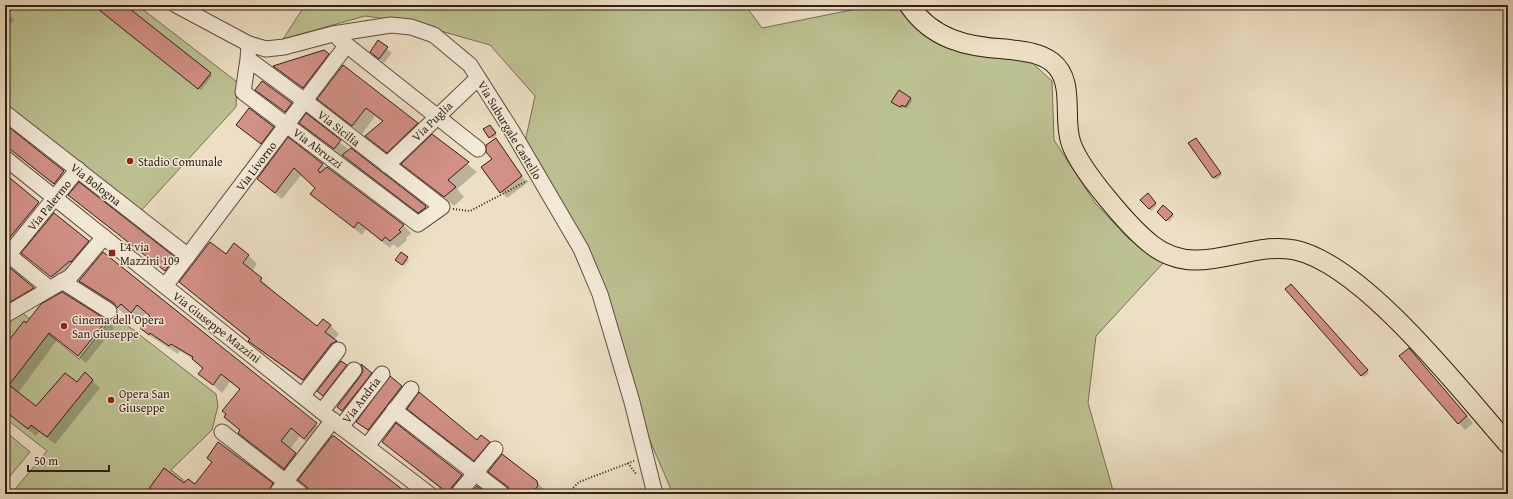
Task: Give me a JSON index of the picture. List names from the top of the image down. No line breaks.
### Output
{"streets":{"street":["Via Puglia","Via Sicilia","Via Suburgale Castello","Via Abruzzi","Via Livorno","Via Bologna","Via Palermo","Via Giuseppe Mazzini","Via Andria"]},"crossings":[["Via Puglia","Via Sicilia"],["Via Puglia","Via Suburgale Castello"],["Via Sicilia","Via Abruzzi"],["Via Sicilia","Via Livorno"],["Via Abruzzi","Via Livorno"],["Via Livorno","Via Bologna"],["Via Livorno","Via Giuseppe Mazzini"],["Via Bologna","Via Palermo"],["Via Palermo","Via Giuseppe Mazzini"],["Via Giuseppe Mazzini","Via Andria"]],"places":{"other":["Stadio Comunale","Cinema dell'Opera San Giuseppe","Opera San Giuseppe"],"transit":["L4 via Mazzini 109"]},"scale_bar":"50 m"}
